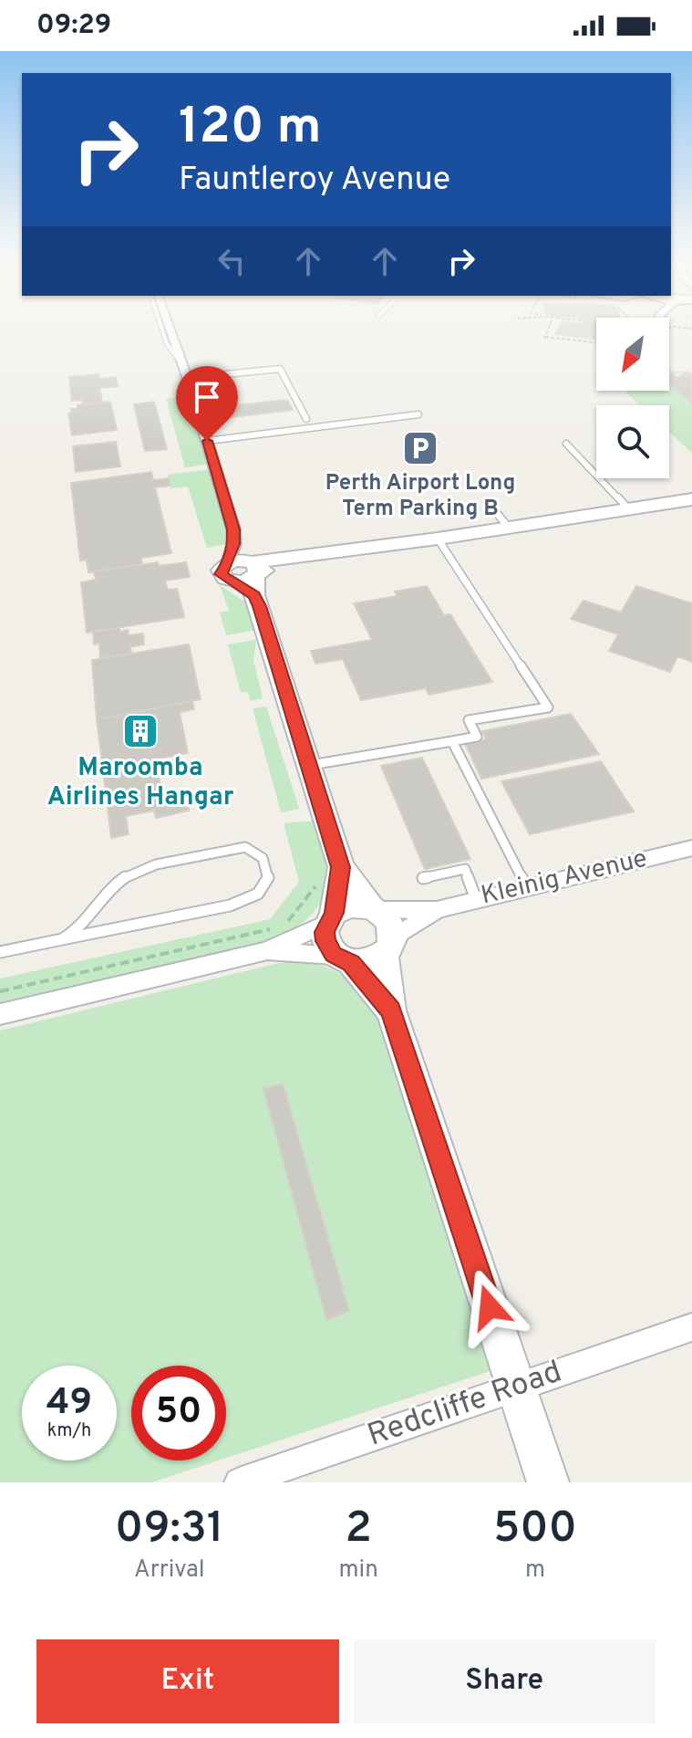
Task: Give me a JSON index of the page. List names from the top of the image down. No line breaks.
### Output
{"streets":{"street":["Kleinig Avenue","Redcliffe Road"]},"places":{"parking":["Perth Airport Long Term Parking B"],"building":["Maroomba Airlines Hangar"]},"north":"bottom left","page":{"status":"09:29","turn":["120 m","Fauntleroy Avenue"],"speed":"49 km/h","limit":"50","eta":["09:31","Arrival","2","min","500","m"],"buttons":["Exit","Share"]}}
